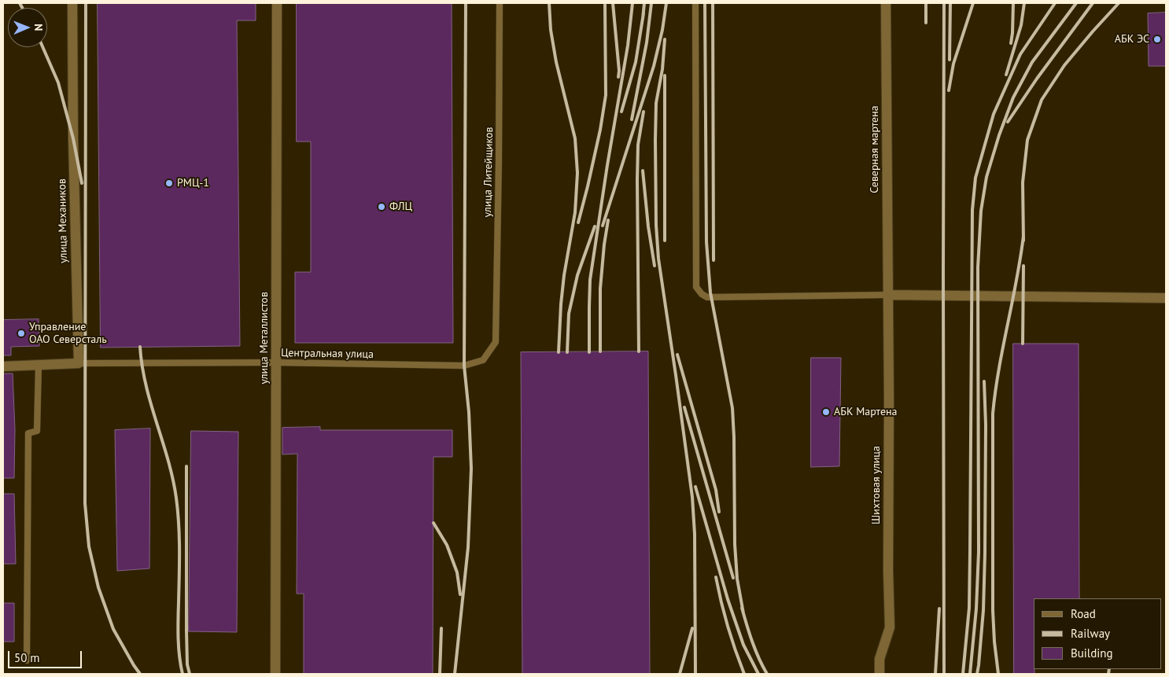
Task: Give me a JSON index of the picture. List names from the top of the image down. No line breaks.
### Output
{"streets":{"street":["Северная мартена","улица Механиков","улица Металлистов","Шихтовая улица"],"lane":["улица Литейщиков","Центральная улица"]},"crossings":[["Северная мартена","Шихтовая улица"],["улица Литейщиков","Центральная улица"],["улица Механиков","Центральная улица"],["улица Металлистов","Центральная улица"]],"places":["АБК ЭС","РМЦ-1","ФЛЦ","Управление OAO Северсталь","АБК Мартена"],"legend":["Road","Railway","Building"],"scale_bar":"50 m","north":"right"}
